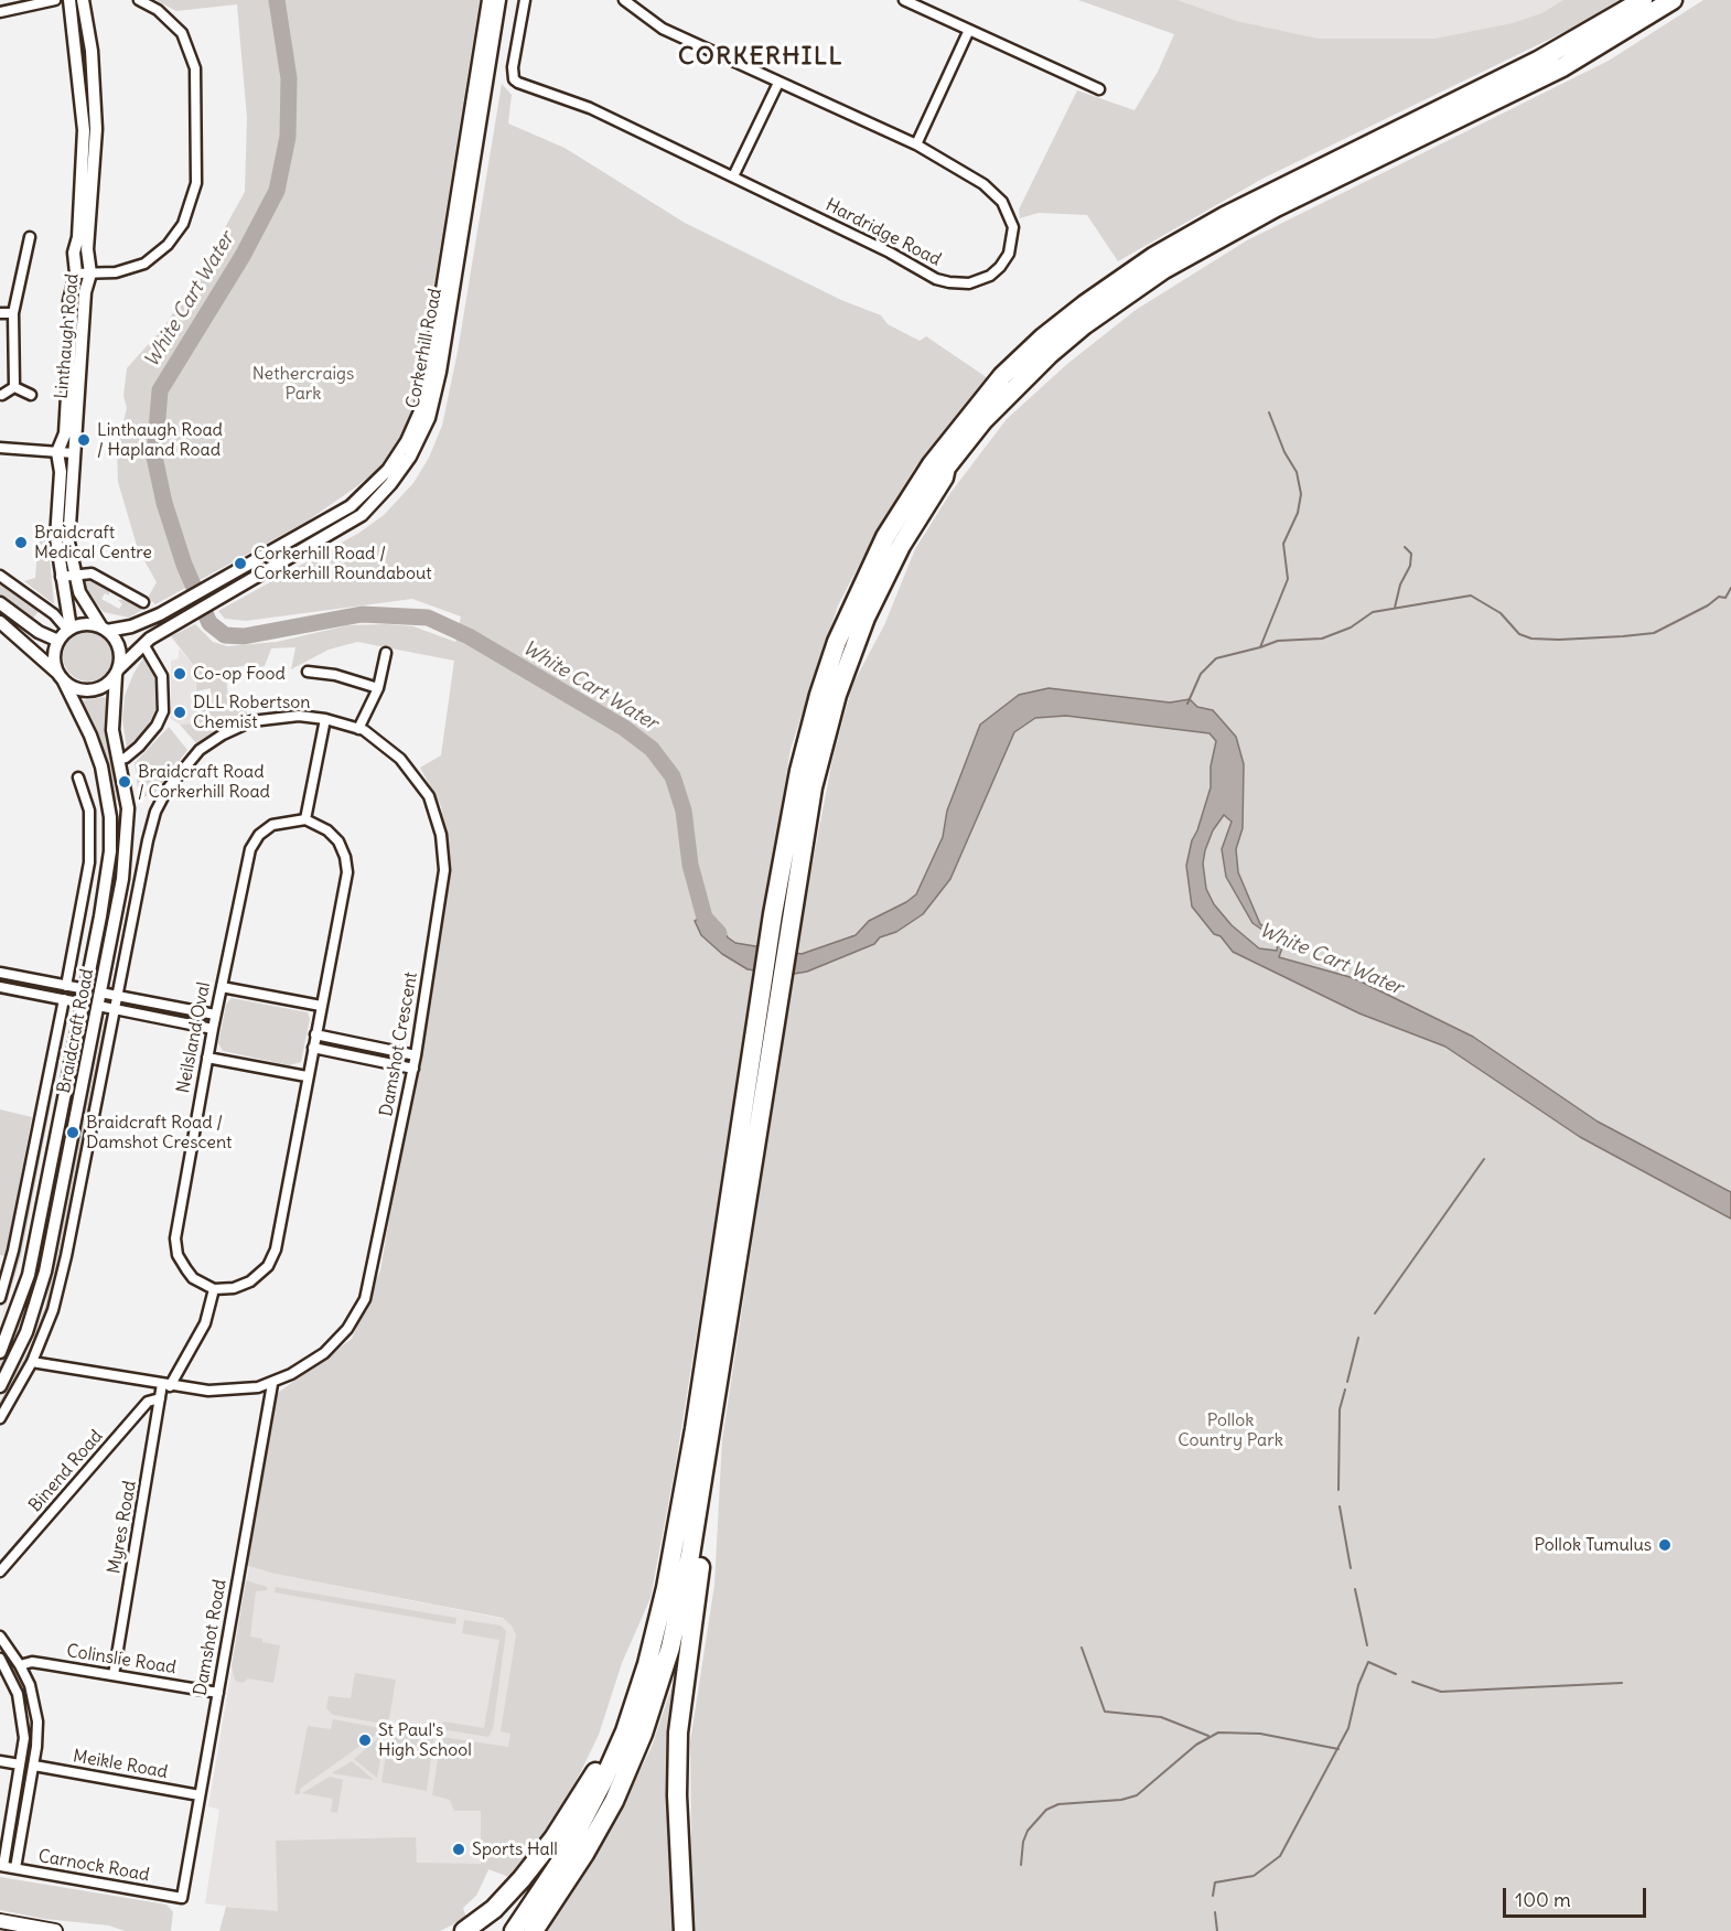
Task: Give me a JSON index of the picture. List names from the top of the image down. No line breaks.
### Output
{"streets":{"street":["Hardridge Road","Linthaugh Road","Corkerhill Road","Braidcraft Road","Neilsland Oval","Damshot Crescent","Binend Road","Myres Road","Damshot Road","Colinslie Road","Meikle Road","Carnock Road"]},"crossings":[["Linthaugh Road","Corkerhill Road"],["Linthaugh Road","Braidcraft Road"],["Corkerhill Road","Braidcraft Road"],["Braidcraft Road","Damshot Crescent"],["Damshot Crescent","Myres Road"],["Damshot Crescent","Damshot Road"],["Binend Road","Myres Road"],["Myres Road","Colinslie Road"],["Damshot Road","Colinslie Road"],["Damshot Road","Meikle Road"],["Damshot Road","Carnock Road"]],"districts":["CORKERHILL"],"water":["White Cart Water"],"parks":["Nethercraigs Park","Pollok Country Park"],"places":["Linthaugh Road / Hapland Road","Braidcraft Medical Centre","Corkerhill Road / Corkerhill Roundabout","Co-op Food","DLL Robertson Chemist","Braidcraft Road / Corkerhill Road","Braidcraft Road / Damshot Crescent","Pollok Tumulus","St Paul's High School","Sports Hall"],"scale_bar":"100 m"}
